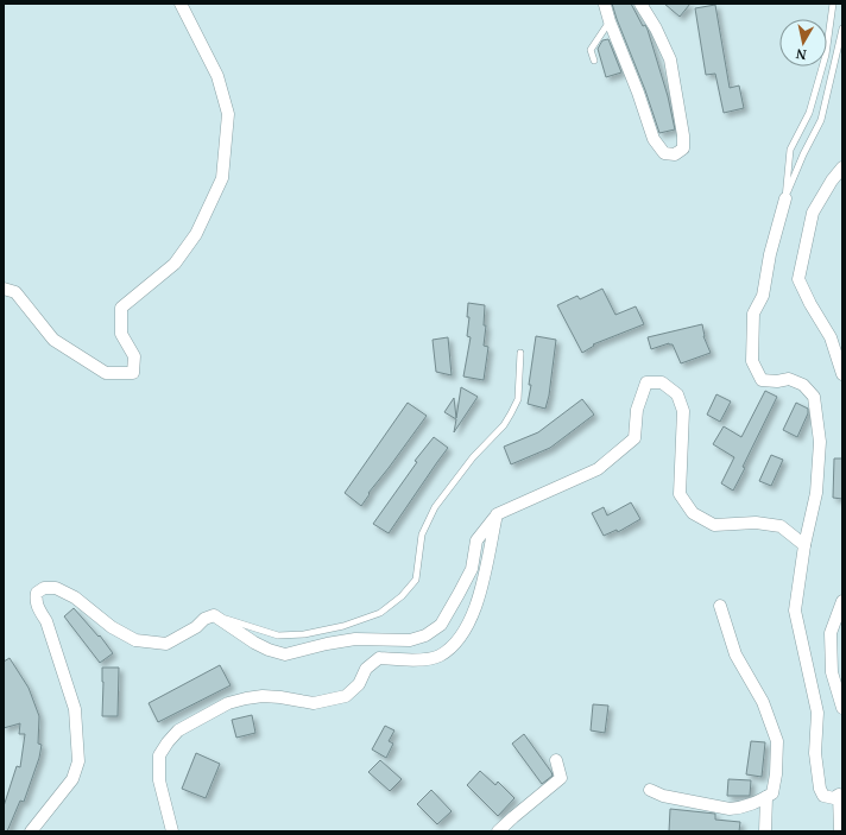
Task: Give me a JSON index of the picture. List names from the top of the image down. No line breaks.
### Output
{"north":"bottom"}
